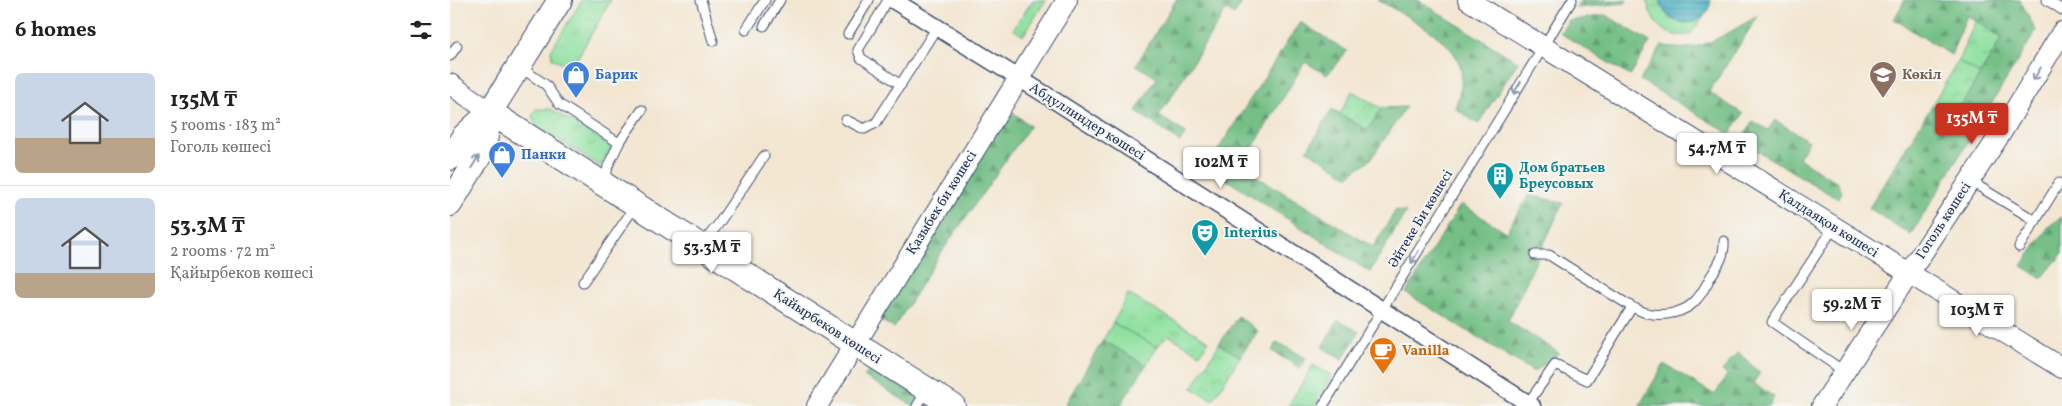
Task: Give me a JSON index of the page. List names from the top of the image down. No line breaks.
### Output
{"streets":{"main road":["Қайырбеков көшесі"],"street":["Абдуллиндер көшесі","Қазыбек би көшесі","Гоголь көшесі","Қалдаяқов көшесі"],"lane":["Әйтеке Би көшесі"]},"crossings":[["Абдуллиндер көшесі","Қазыбек би көшесі"],["Абдуллиндер көшесі","Әйтеке Би көшесі"],["Қазыбек би көшесі","Қайырбеков көшесі"],["Әйтеке Би көшесі","Қалдаяқов көшесі"],["Гоголь көшесі","Қалдаяқов көшесі"]],"one_way":["Әйтеке Би көшесі","Гоголь көшесі"],"places":{"shop":["Барик","Панки"],"school or university":["Көкіл"],"building":["Дом братьев Бреусовых"],"theatre":["Interius"],"cafe":["Vanilla"]},"page":{"heading":"6 homes","list":[{"name":"135M ₸","note":"5 rooms · 183 m² · Гоголь көшесі"},{"name":"53.3M ₸","note":"2 rooms · 72 m² · Қайырбеков көшесі"}],"price":["135M ₸","54.7M ₸","102M ₸","53.3M ₸","59.2M ₸","103M ₸"]}}
